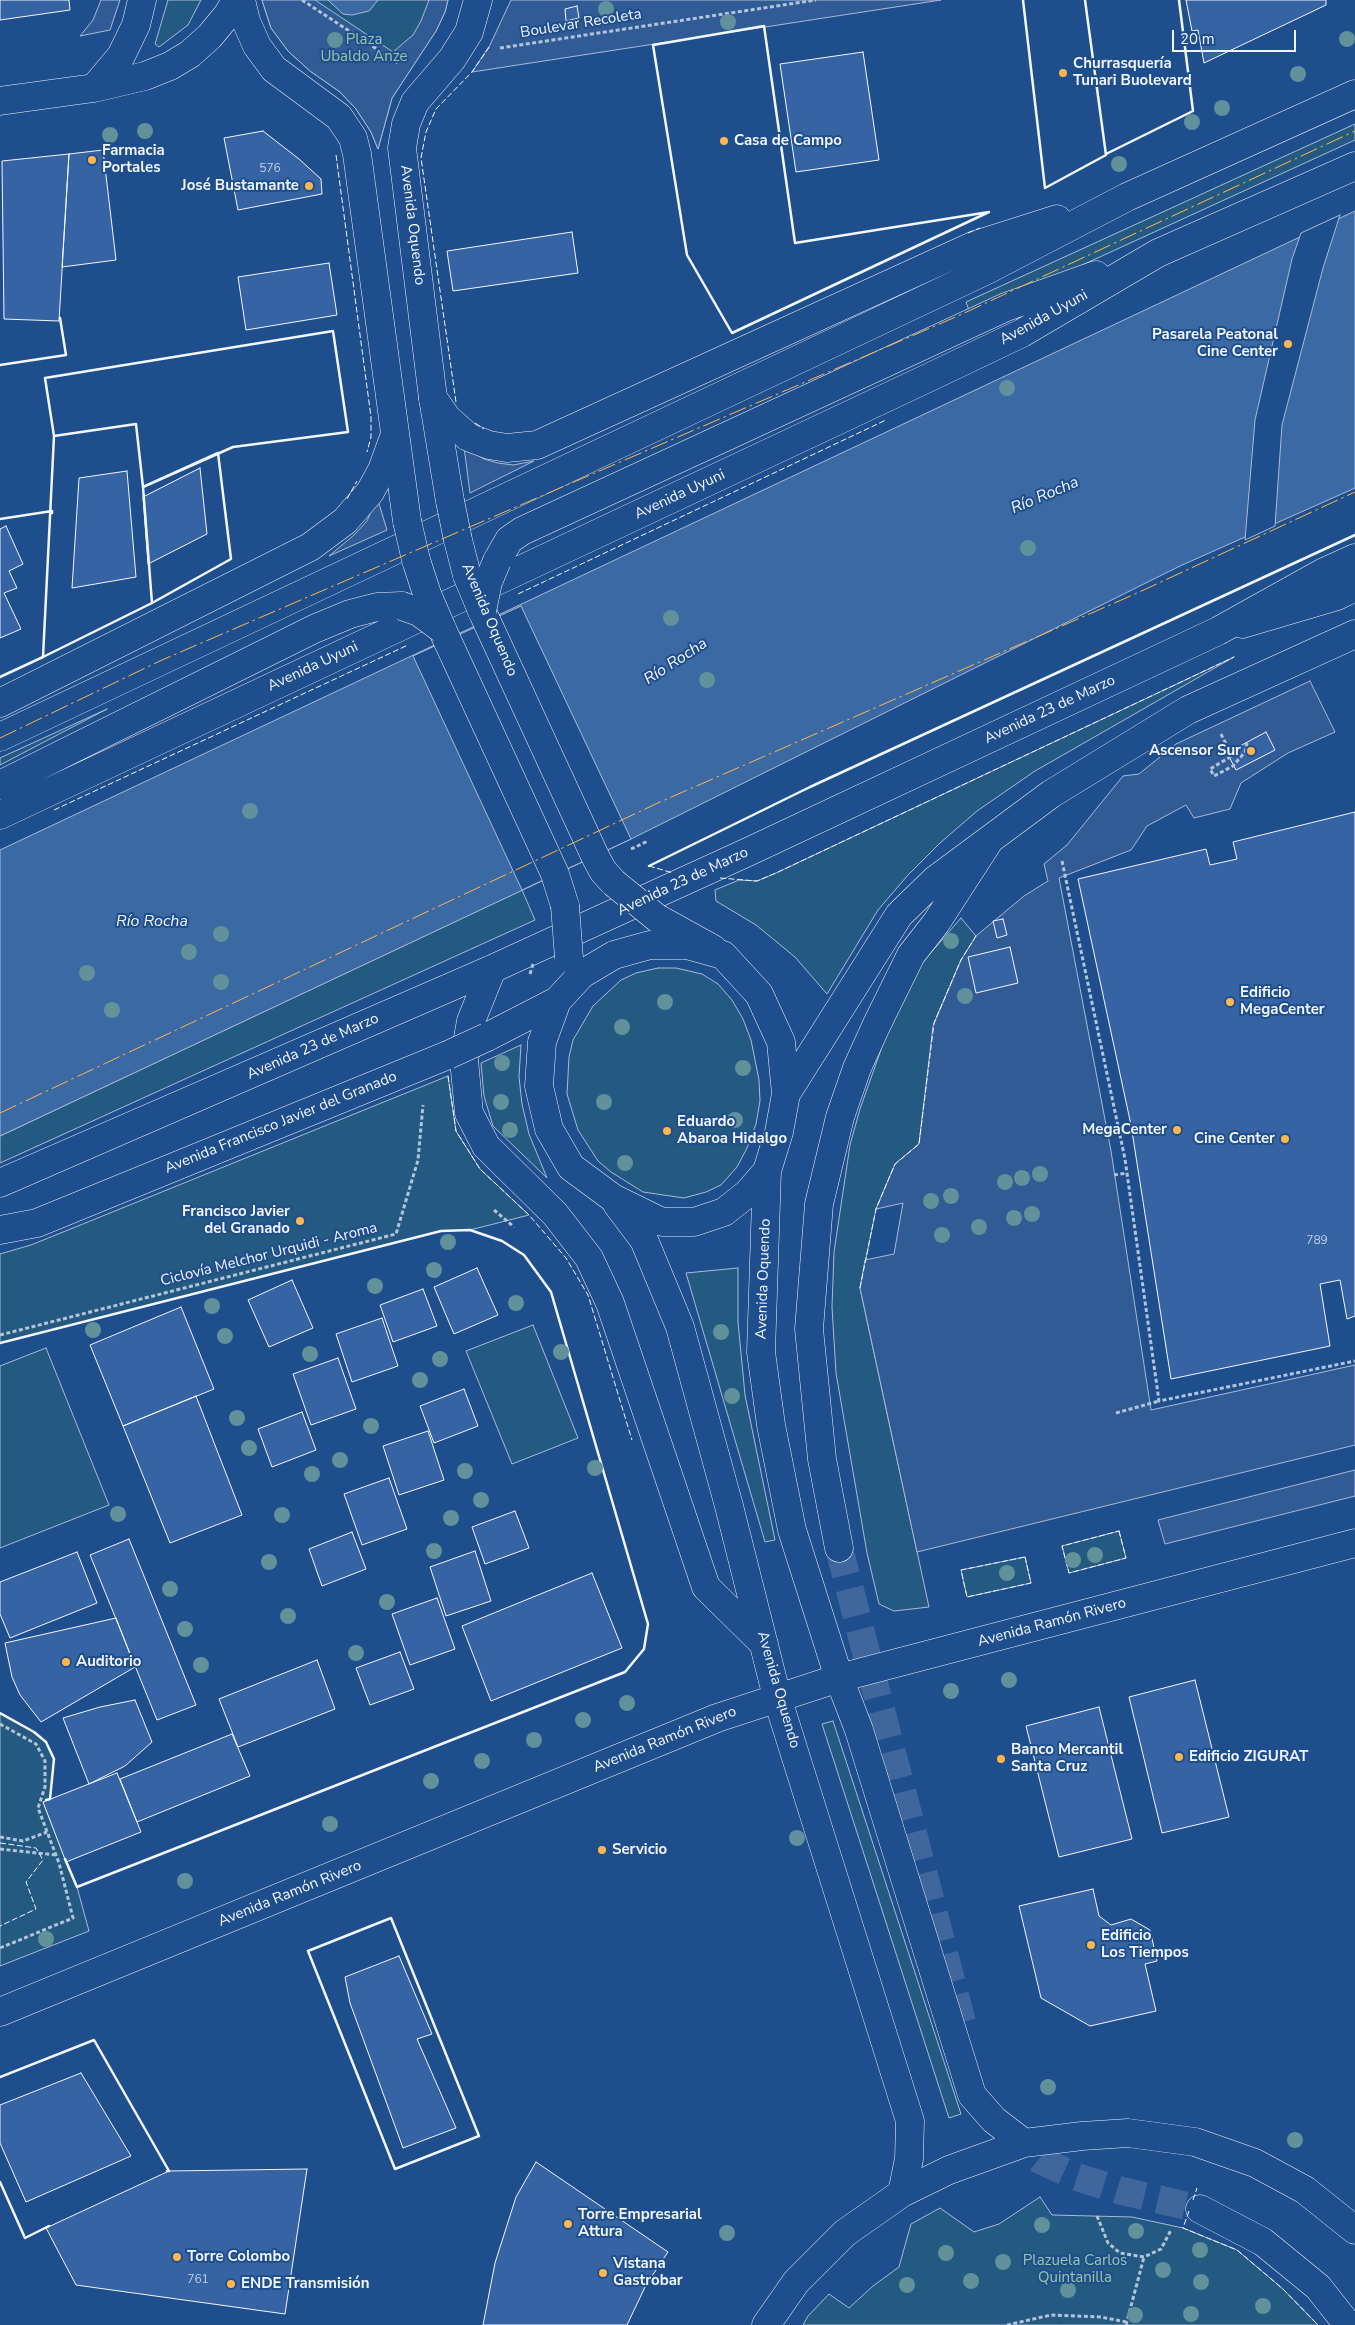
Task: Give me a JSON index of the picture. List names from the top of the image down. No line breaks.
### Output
{"streets":{"main road":["Avenida Oquendo","Avenida Uyuni","Avenida 23 de Marzo","Avenida Francisco Javier del Granado","Avenida Ramón Rivero"],"path":["Boulevar Recoleta","Ciclovía Melchor Urquidi - Aroma"]},"crossings":[["Avenida Oquendo","Avenida Ramón Rivero"]],"water":["Río Rocha"],"parks":["Plaza Ubaldo Anze","Plazuela Carlos Quintanilla"],"places":["Churrasquería Tunari Buolevard","Casa de Campo","Farmacia Portales","José Bustamante","Pasarela Peatonal Cine Center","Ascensor Sur","Edificio MegaCenter","MegaCenter","Eduardo Abaroa Hidalgo","Cine Center","Francisco Javier del Granado","Auditorio","Edificio ZIGURAT","Banco Mercantil Santa Cruz","Servicio","Edificio Los Tiempos","Torre Empresarial Attura","Torre Colombo","Vistana Gastrobar","ENDE Transmisión"],"house_numbers":["576","789","761"],"scale_bar":"20 m"}
